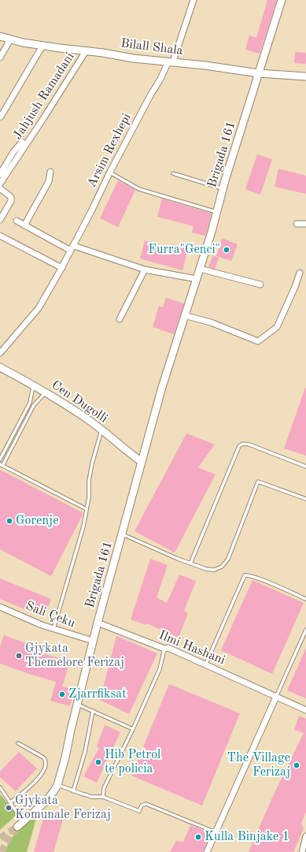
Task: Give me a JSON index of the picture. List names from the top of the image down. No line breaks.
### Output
{"streets":{"street":["Bilall Shala","Jahjush Ramadani","Arsim Rexhepi","Brigada 161","Cen Dugolli","Sali Çeku","Ilmi Hashani"]},"crossings":[["Bilall Shala","Jahjush Ramadani"],["Bilall Shala","Arsim Rexhepi"],["Bilall Shala","Brigada 161"],["Brigada 161","Cen Dugolli"],["Brigada 161","Sali Çeku"],["Brigada 161","Ilmi Hashani"]],"places":["Furra\"Genci\"","Gorenje","Gjykata Themelore Ferizaj","Zjarrfiksat","Hib Petrol te policia","The Village Ferizaj","Gjykata Komunale Ferizaj","Kulla Binjake 1"]}
